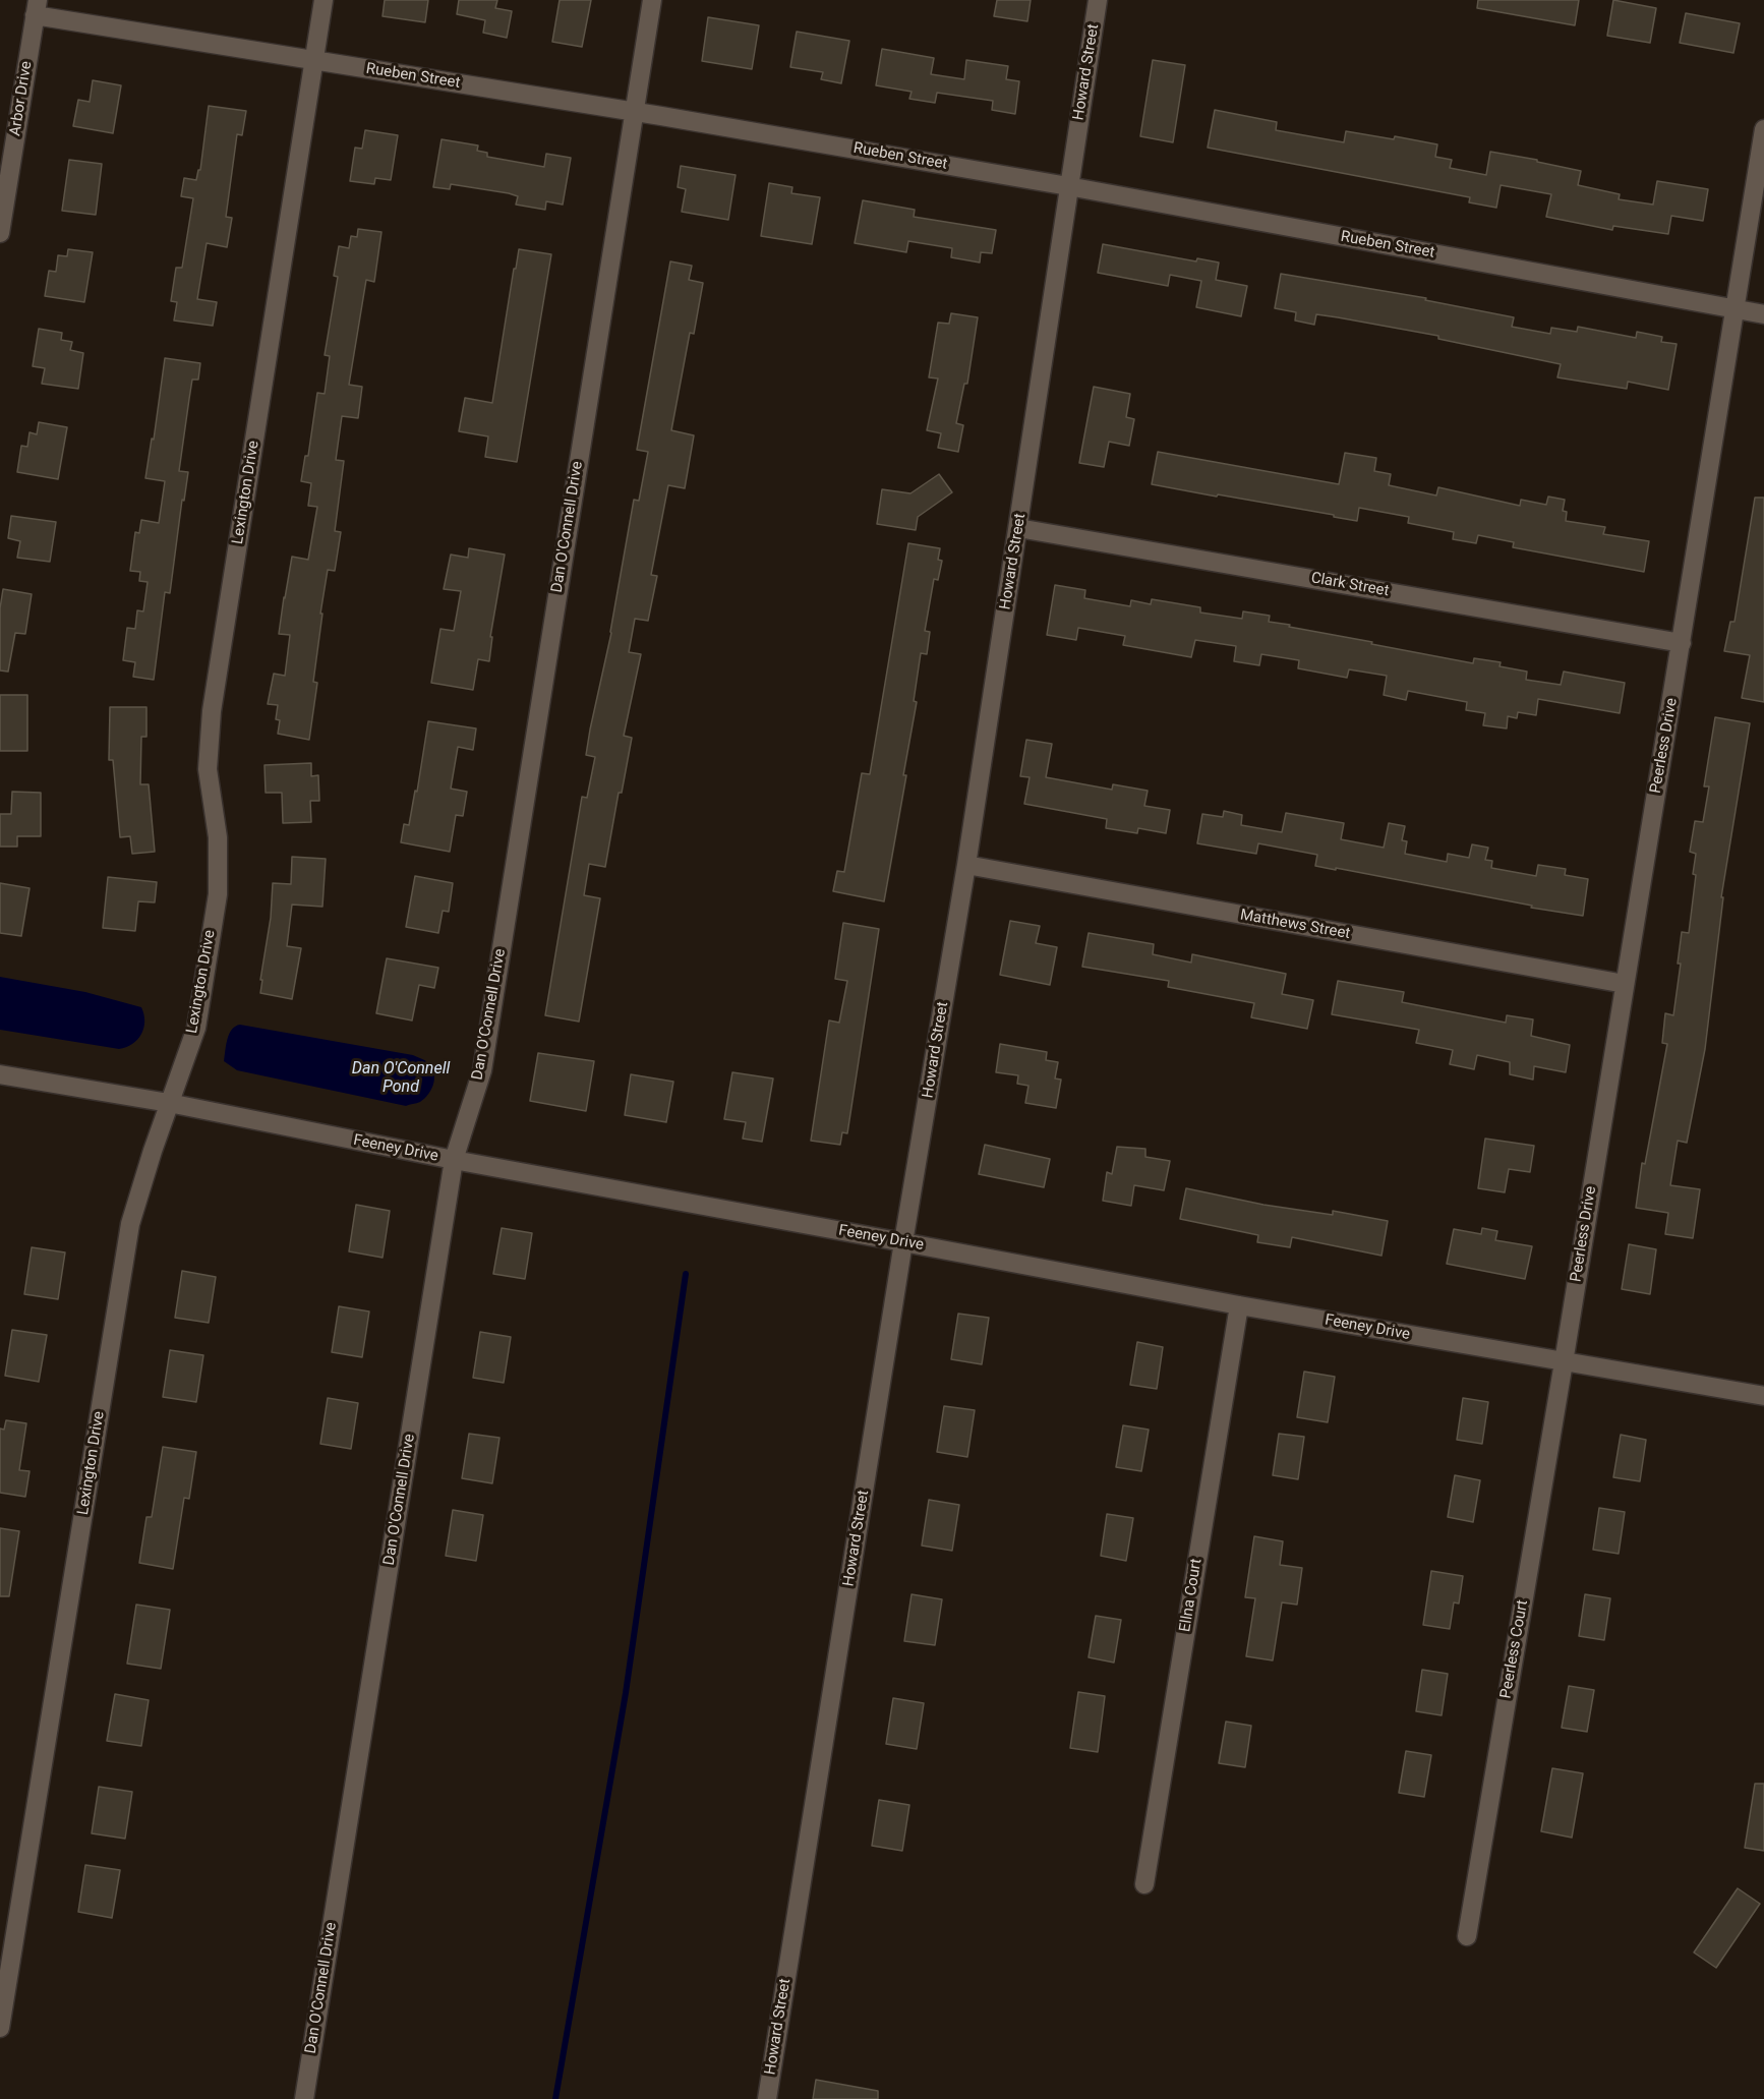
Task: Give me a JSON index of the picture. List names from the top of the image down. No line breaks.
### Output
{"streets":{"street":["Howard Street","Rueben Street","Arbor Drive","Lexington Drive","Dan O'Connell Drive","Clark Street","Peerless Drive","Matthews Street","Feeney Drive","Ellna Court","Peerless Court"]},"crossings":[["Howard Street","Rueben Street"],["Howard Street","Clark Street"],["Howard Street","Matthews Street"],["Howard Street","Feeney Drive"],["Rueben Street","Arbor Drive"],["Rueben Street","Lexington Drive"],["Rueben Street","Dan O'Connell Drive"],["Rueben Street","Peerless Drive"],["Lexington Drive","Feeney Drive"],["Dan O'Connell Drive","Feeney Drive"],["Clark Street","Peerless Drive"],["Peerless Drive","Matthews Street"],["Peerless Drive","Feeney Drive"],["Peerless Drive","Peerless Court"],["Feeney Drive","Ellna Court"],["Feeney Drive","Peerless Court"]],"water":["Dan O'Connell Pond"]}
